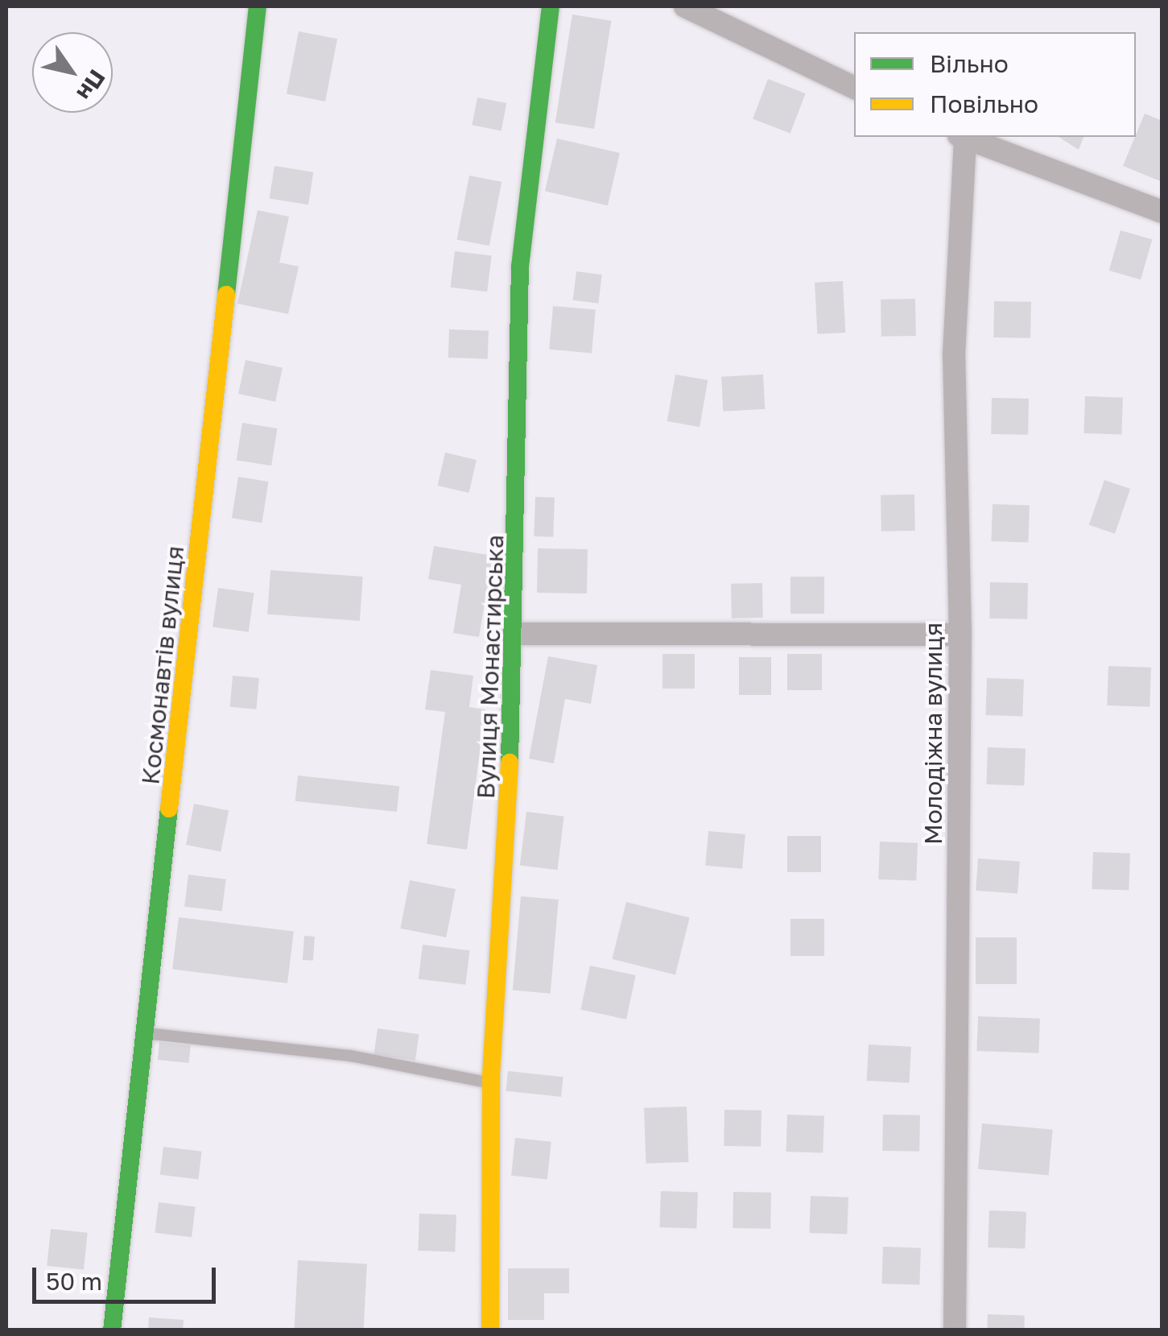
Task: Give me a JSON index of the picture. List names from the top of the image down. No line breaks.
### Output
{"streets":{"street":["Космонавтів вулиця","Вулиця Монастирська","Молодіжна вулиця"]},"legend":["Вільно","Повільно"],"scale_bar":"50 m","north":"bottom right"}
